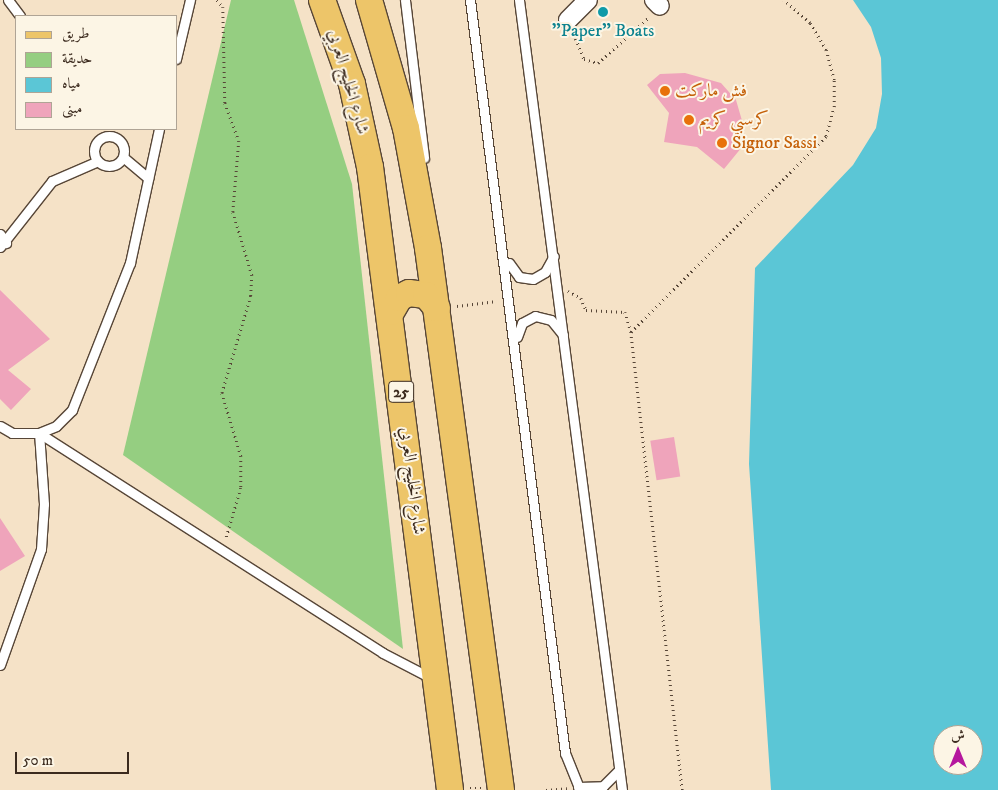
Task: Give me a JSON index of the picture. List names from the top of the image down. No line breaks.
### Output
{"streets":{"main road":["شارع الخليج العربي","25"]},"places":["\"Paper\" Boats","فش ماركت","كرسبي كريم","Signor Sassi"],"legend":["طريق","حديقة","مياه","مبنى"],"scale_bar":"50 m","north":"top"}
